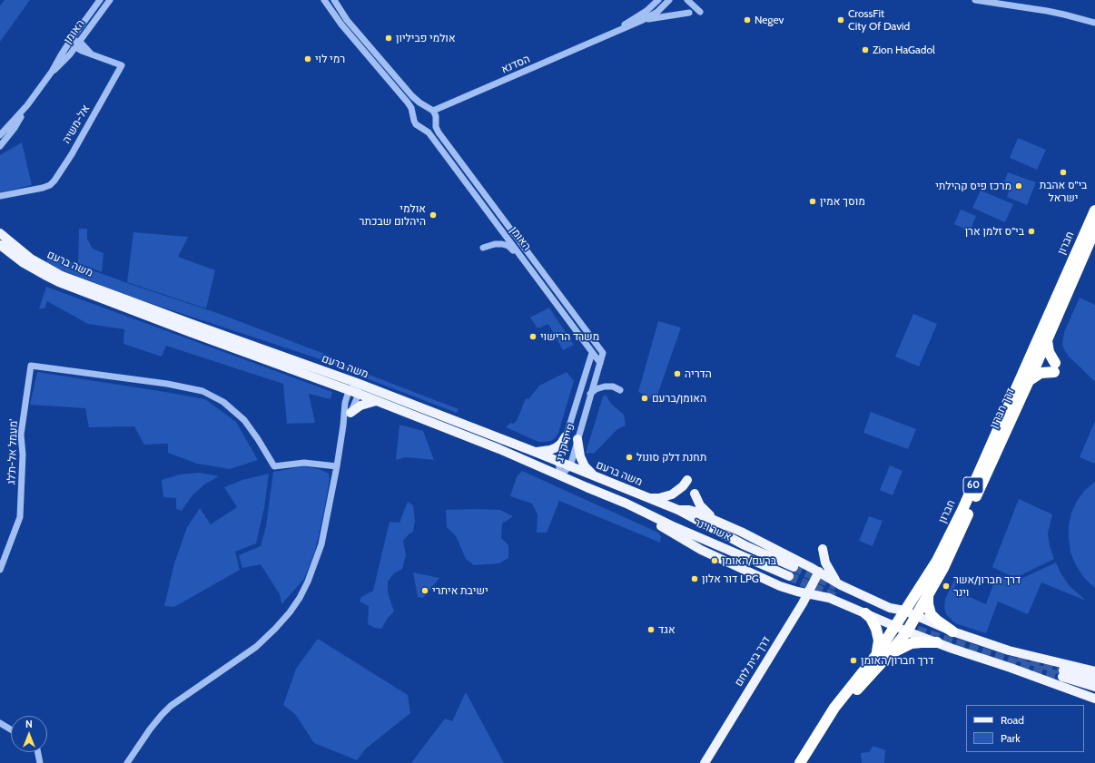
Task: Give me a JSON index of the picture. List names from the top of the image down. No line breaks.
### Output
{"streets":{"highway":["חברון","דרך חברון","60"],"main road":["משה ברעם","אשר וינר","דרך בית לחם"],"street":["האומן","הסדנא","אל-משיה","פייר קניג","מעמל אל-ת'לג'"]},"crossings":[["האומן","הסדנא"],["האומן","אל-משיה"],["האומן","פייר קניג"],["חברון","דרך חברון"],["משה ברעם","פייר קניג"],["משה ברעם","אשר וינר"]],"places":["Negev","CrossFit City Of David","אולמי פביליון","Zion HaGadol","רמי לוי","בי\"ס אהבת ישראל","מרכז פיס קהילתי","מוסך אמין","אולמי היהלום שבכתר","בי\"ס זלמן ארן","משרד הרישוי","הדריה","האומן/ברעם","תחנת דלק סונול","ברעם/האומן","דור אלון LPG","דרך חברון/אשר וינר","ישיבת איתרי","אגד","דרך חברון/האומן"],"legend":["Road","Park"],"north":"top"}
